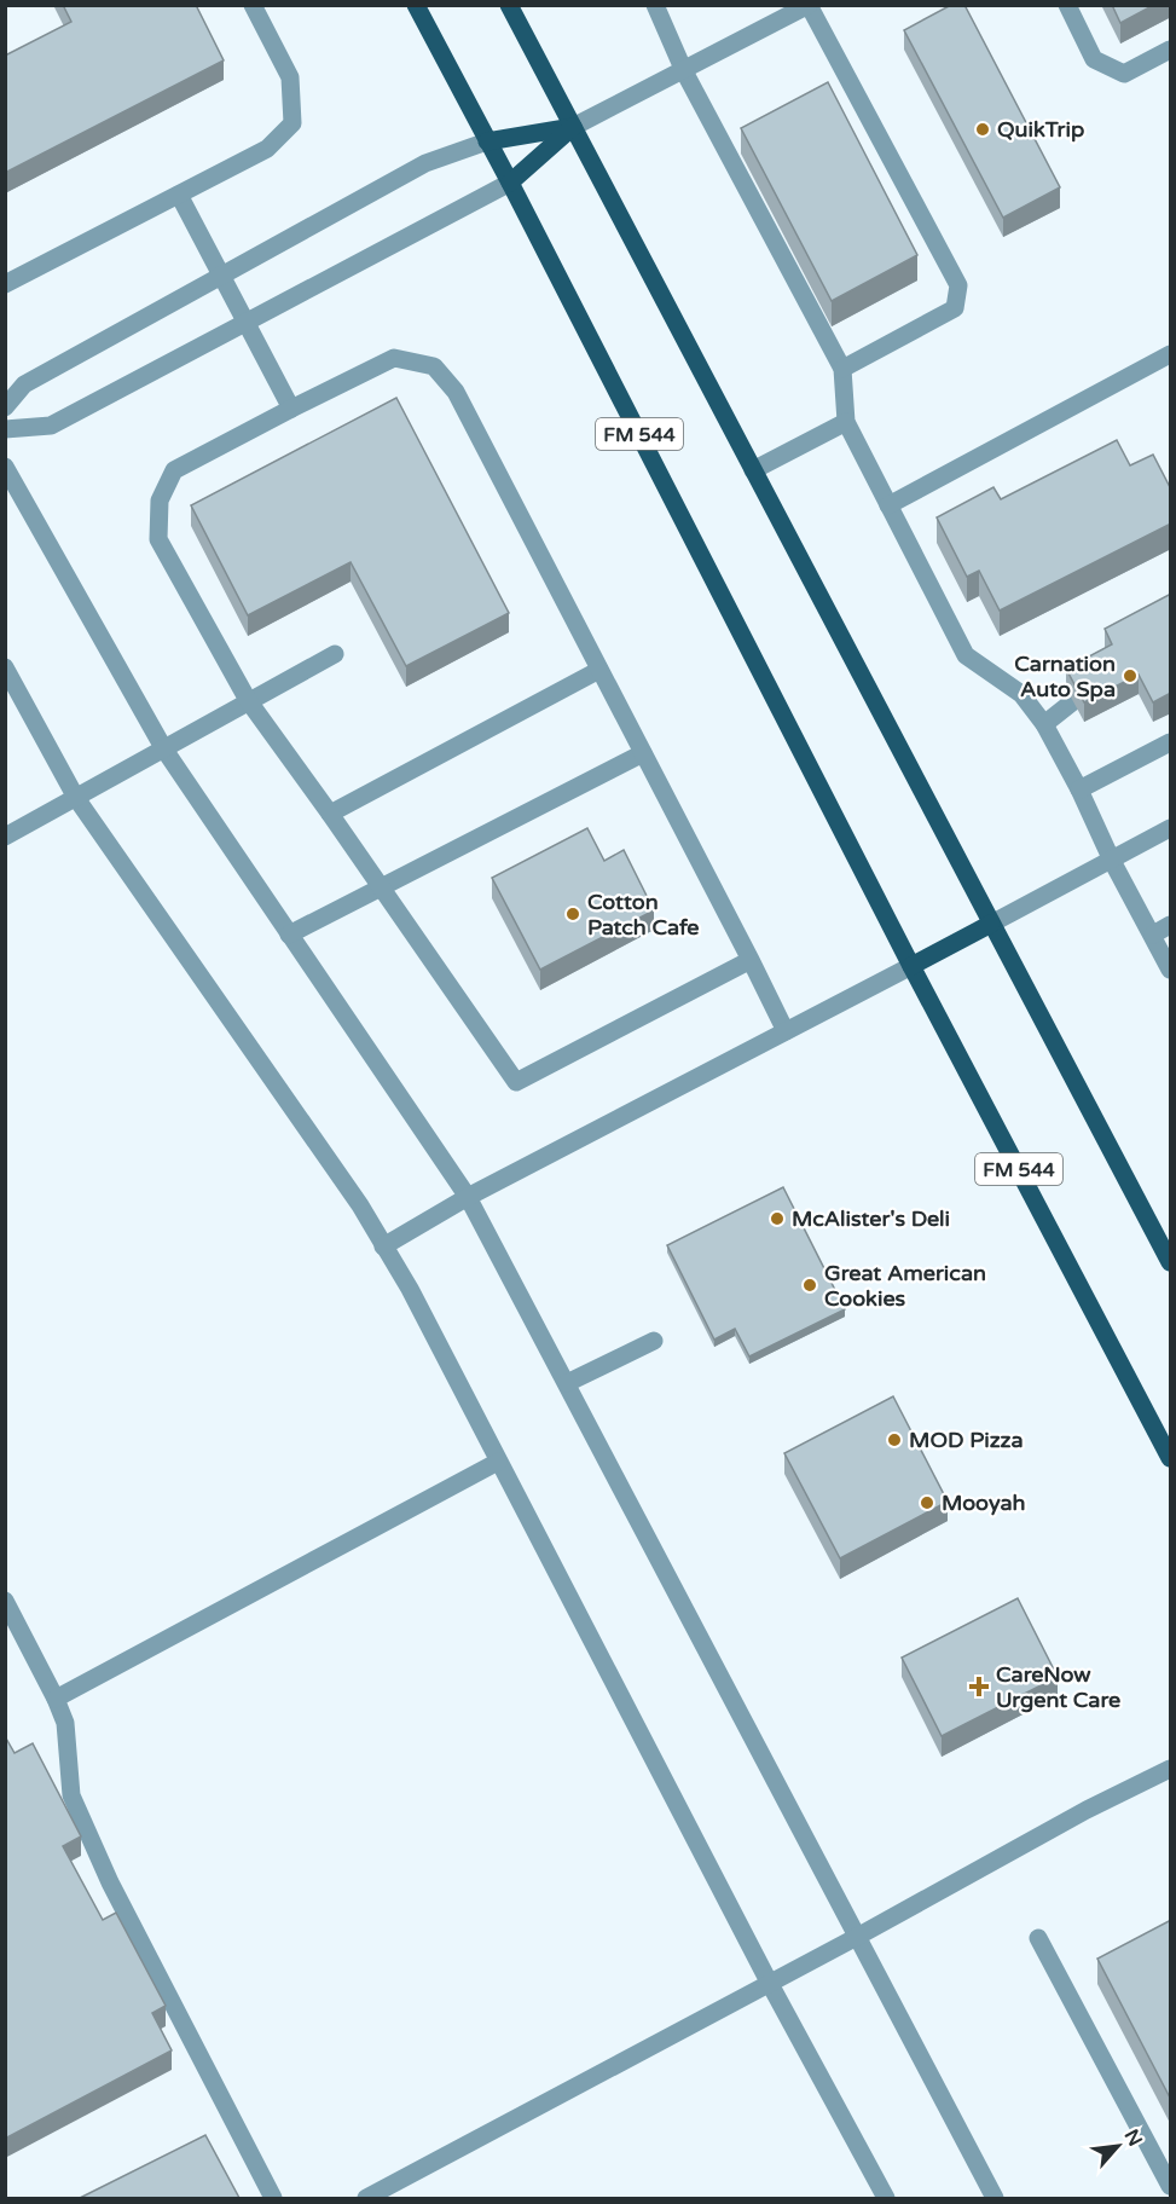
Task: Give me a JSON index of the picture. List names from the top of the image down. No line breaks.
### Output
{"streets":{"main road":["FM 544"]},"places":{"other":["QuikTrip","Carnation Auto Spa","Cotton Patch Cafe","McAlister's Deli","Great American Cookies","MOD Pizza","Mooyah"],"health":["CareNow Urgent Care"]},"north":"top right"}
